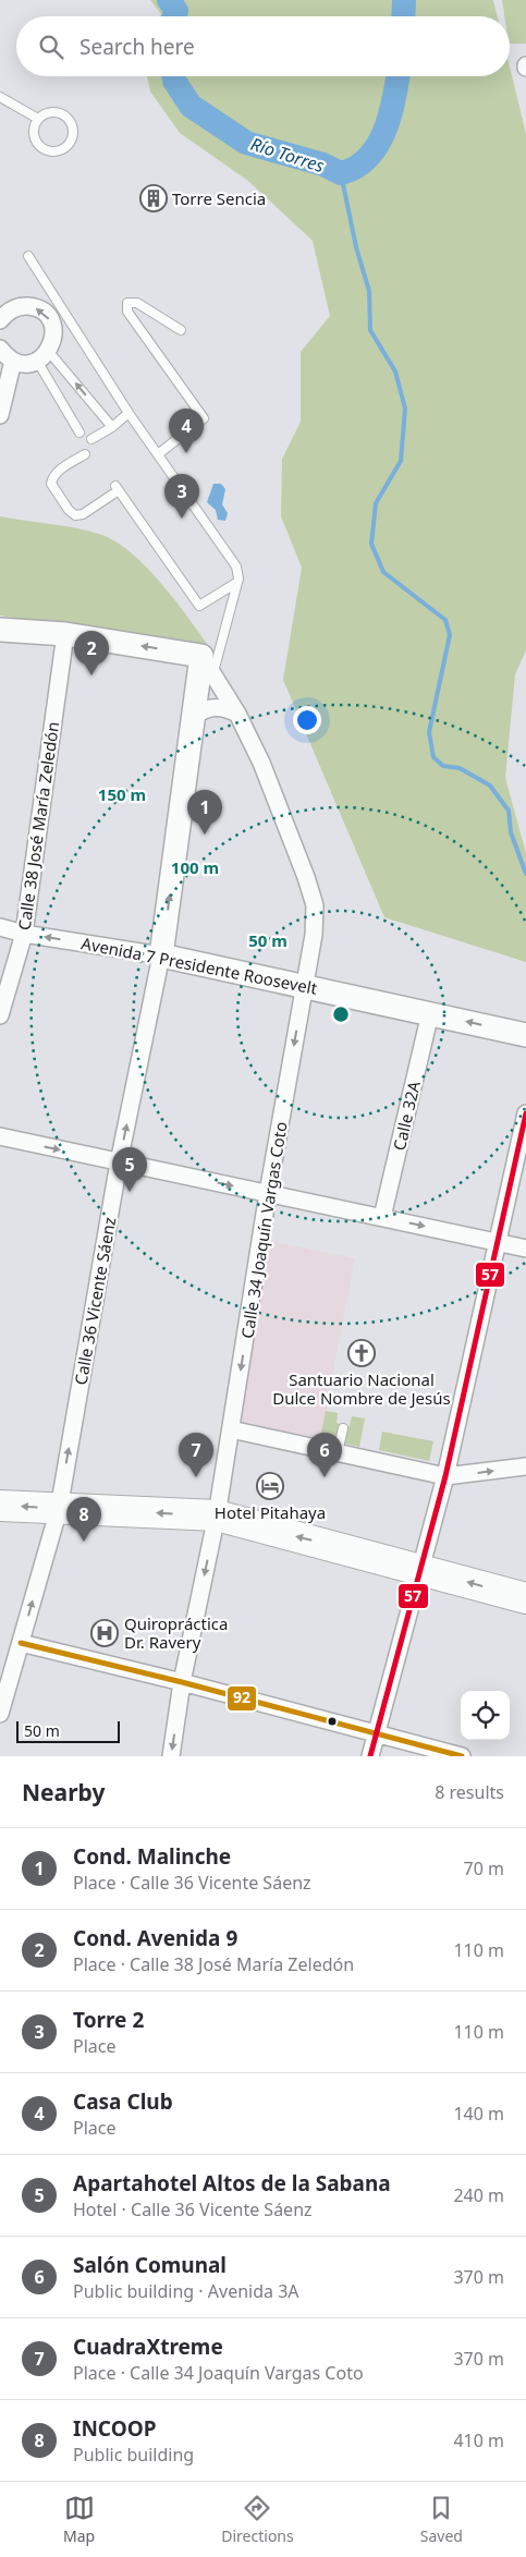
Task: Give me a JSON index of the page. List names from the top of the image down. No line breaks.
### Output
{"streets":{"street":["Calle 38 José María Zeledón","Avenida 7 Presidente Roosevelt","Calle 32A","Calle 34 Joaquín Vargas Coto","Calle 36 Vicente Sáenz"]},"crossings":[["Calle 38 José María Zeledón","Avenida 7 Presidente Roosevelt"],["Avenida 7 Presidente Roosevelt","Calle 32A"],["Avenida 7 Presidente Roosevelt","Calle 34 Joaquín Vargas Coto"],["Avenida 7 Presidente Roosevelt","Calle 36 Vicente Sáenz"],["Calle 34 Joaquín Vargas Coto","Calle 36 Vicente Sáenz"]],"one_way":["Avenida 7 Presidente Roosevelt","Calle 34 Joaquín Vargas Coto","Calle 36 Vicente Sáenz"],"water":["Río Torres"],"places":{"building":["Torre Sencia"],"church":["Santuario Nacional Dulce Nombre de Jesús"],"hotel":["Hotel Pitahaya"],"hospital":["Quiropráctica Dr. Ravery"]},"lines":["transit line 57","transit line 92"],"scale_bar":"50 m","page":{"search":"Search here","pins":["4","3","2","1","5","6","7","8"],"scale":"50 m","heading":["Nearby","8 results"],"list":[{"mark":"1","name":"Cond. Malinche","note":"Place · Calle 36 Vicente Sáenz","value":"70 m"},{"mark":"2","name":"Cond. Avenida 9","note":"Place · Calle 38 José María Zeledón","value":"110 m"},{"mark":"3","name":"Torre 2","note":"Place","value":"110 m"},{"mark":"4","name":"Casa Club","note":"Place","value":"140 m"},{"mark":"5","name":"Apartahotel Altos de la Sabana","note":"Hotel · Calle 36 Vicente Sáenz","value":"240 m"},{"mark":"6","name":"Salón Comunal","note":"Public building · Avenida 3A","value":"370 m"},{"mark":"7","name":"CuadraXtreme","note":"Place · Calle 34 Joaquín Vargas Coto","value":"370 m"},{"mark":"8","name":"INCOOP","note":"Public building","value":"410 m"}],"nav":["Map","Directions","Saved"]},"rings":["150 m","100 m","50 m"]}
